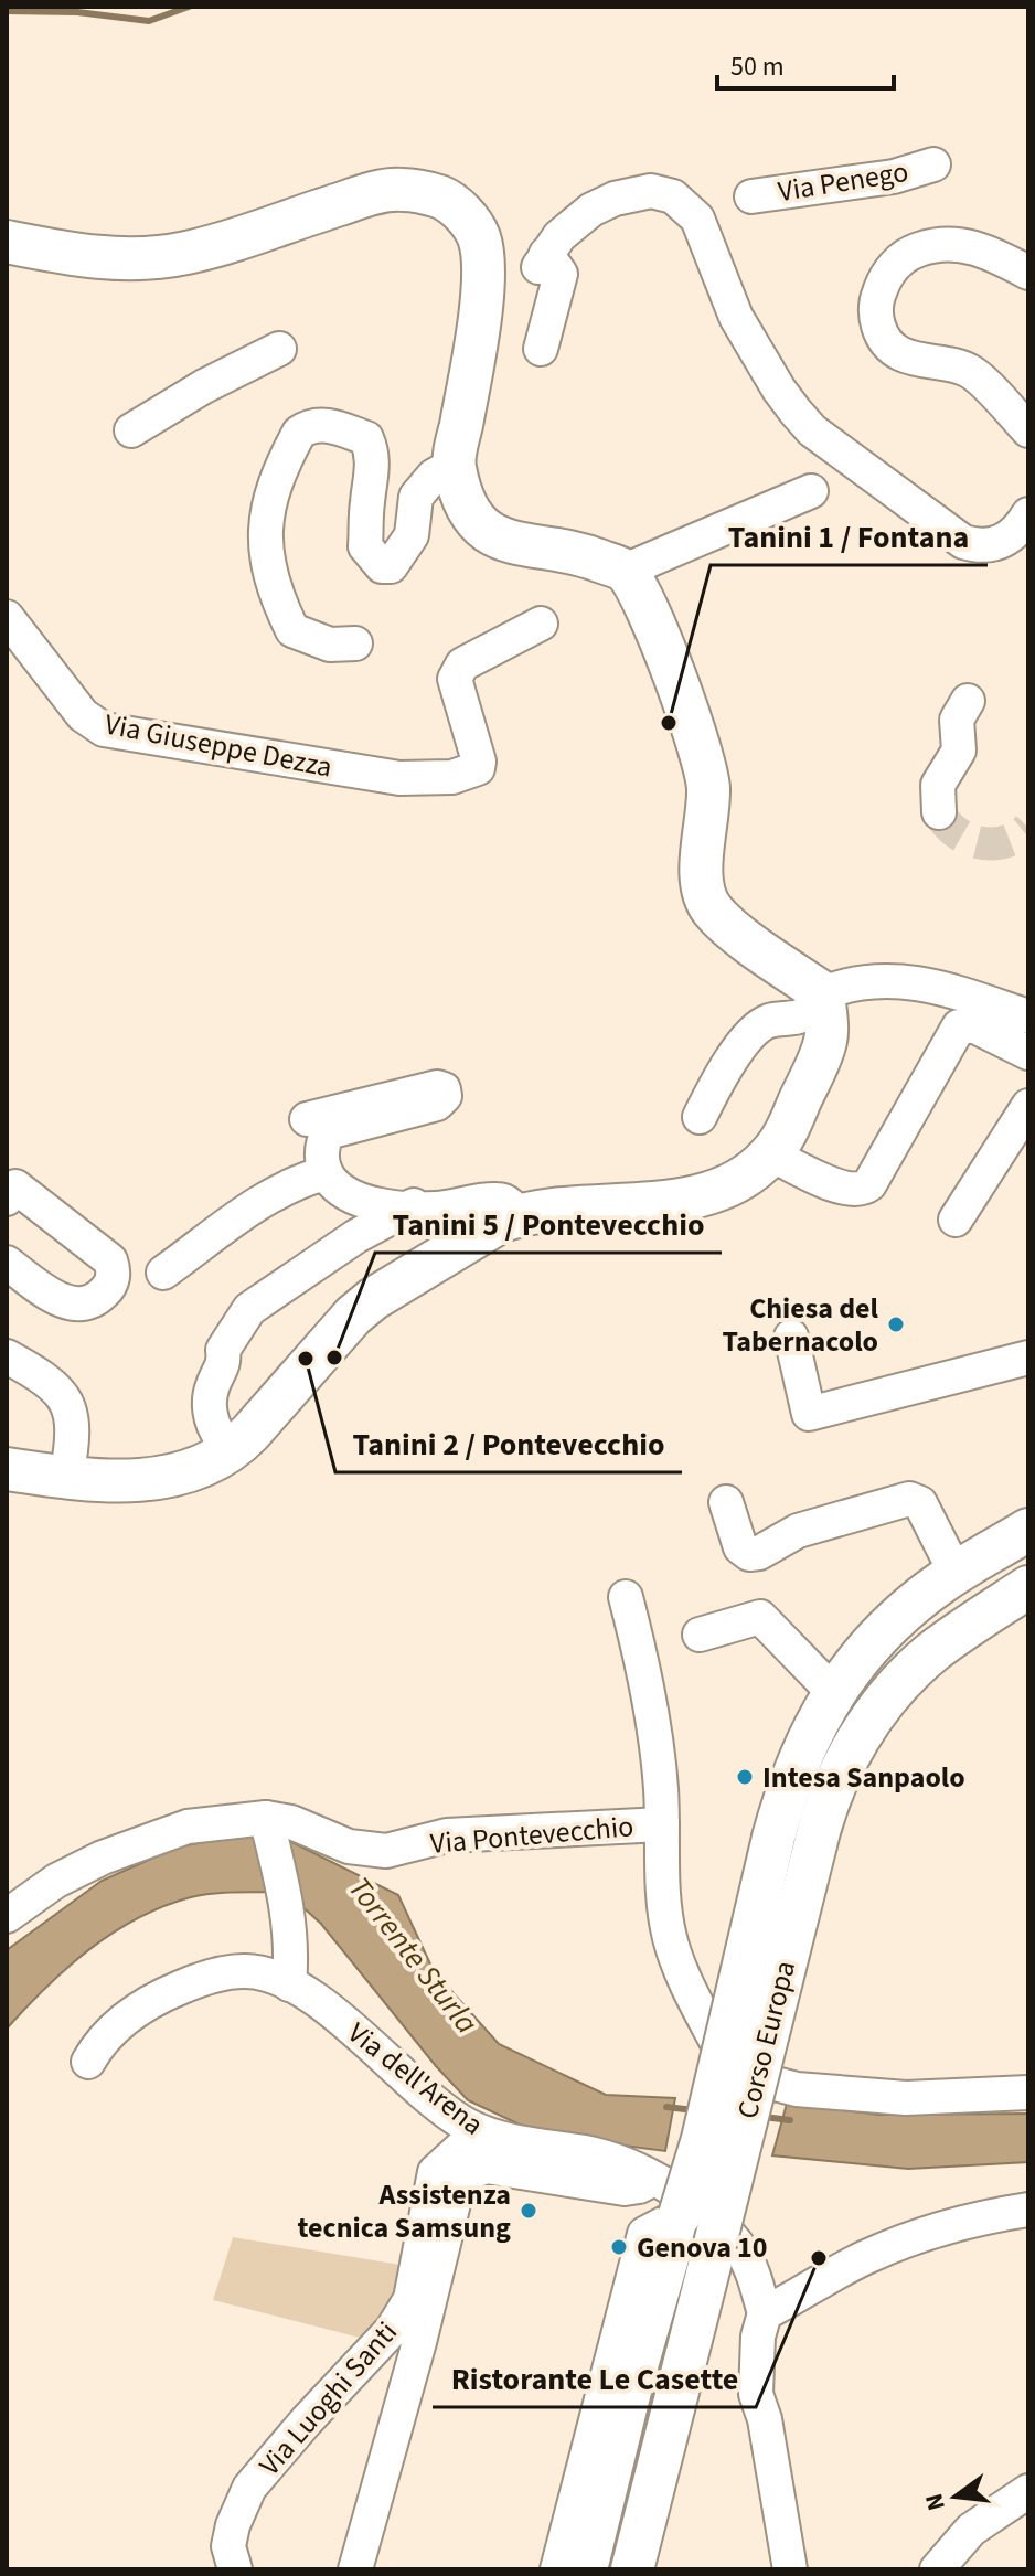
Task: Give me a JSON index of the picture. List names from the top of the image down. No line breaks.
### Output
{"streets":{"main road":["Corso Europa"],"street":["Via Penego","Via Giuseppe Dezza","Via Pontevecchio","Via dell'Arena","Via Luoghi Santi"]},"crossings":[["Via dell'Arena","Via Luoghi Santi"]],"water":["Torrente Sturla"],"places":["Tanini 1 / Fontana","Chiesa del Tabernacolo","Tanini 5 / Pontevecchio","Tanini 2 / Pontevecchio","Intesa Sanpaolo","Assistenza tecnica Samsung","Genova 10","Ristorante Le Casette"],"scale_bar":"50 m","north":"left"}
